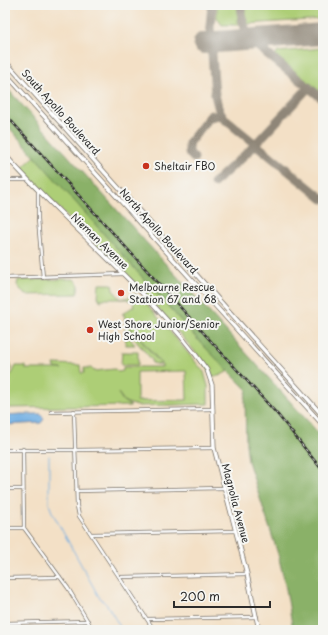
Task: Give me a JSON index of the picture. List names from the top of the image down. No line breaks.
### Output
{"streets":{"street":["South Apollo Boulevard","North Apollo Boulevard","Nieman Avenue","Magnolia Avenue"]},"crossings":[["South Apollo Boulevard","North Apollo Boulevard"],["Nieman Avenue","Magnolia Avenue"]],"places":["Sheltair FBO","Melbourne Rescue Station 67 and 68","West Shore Junior/Senior High School"],"scale_bar":"200 m"}
